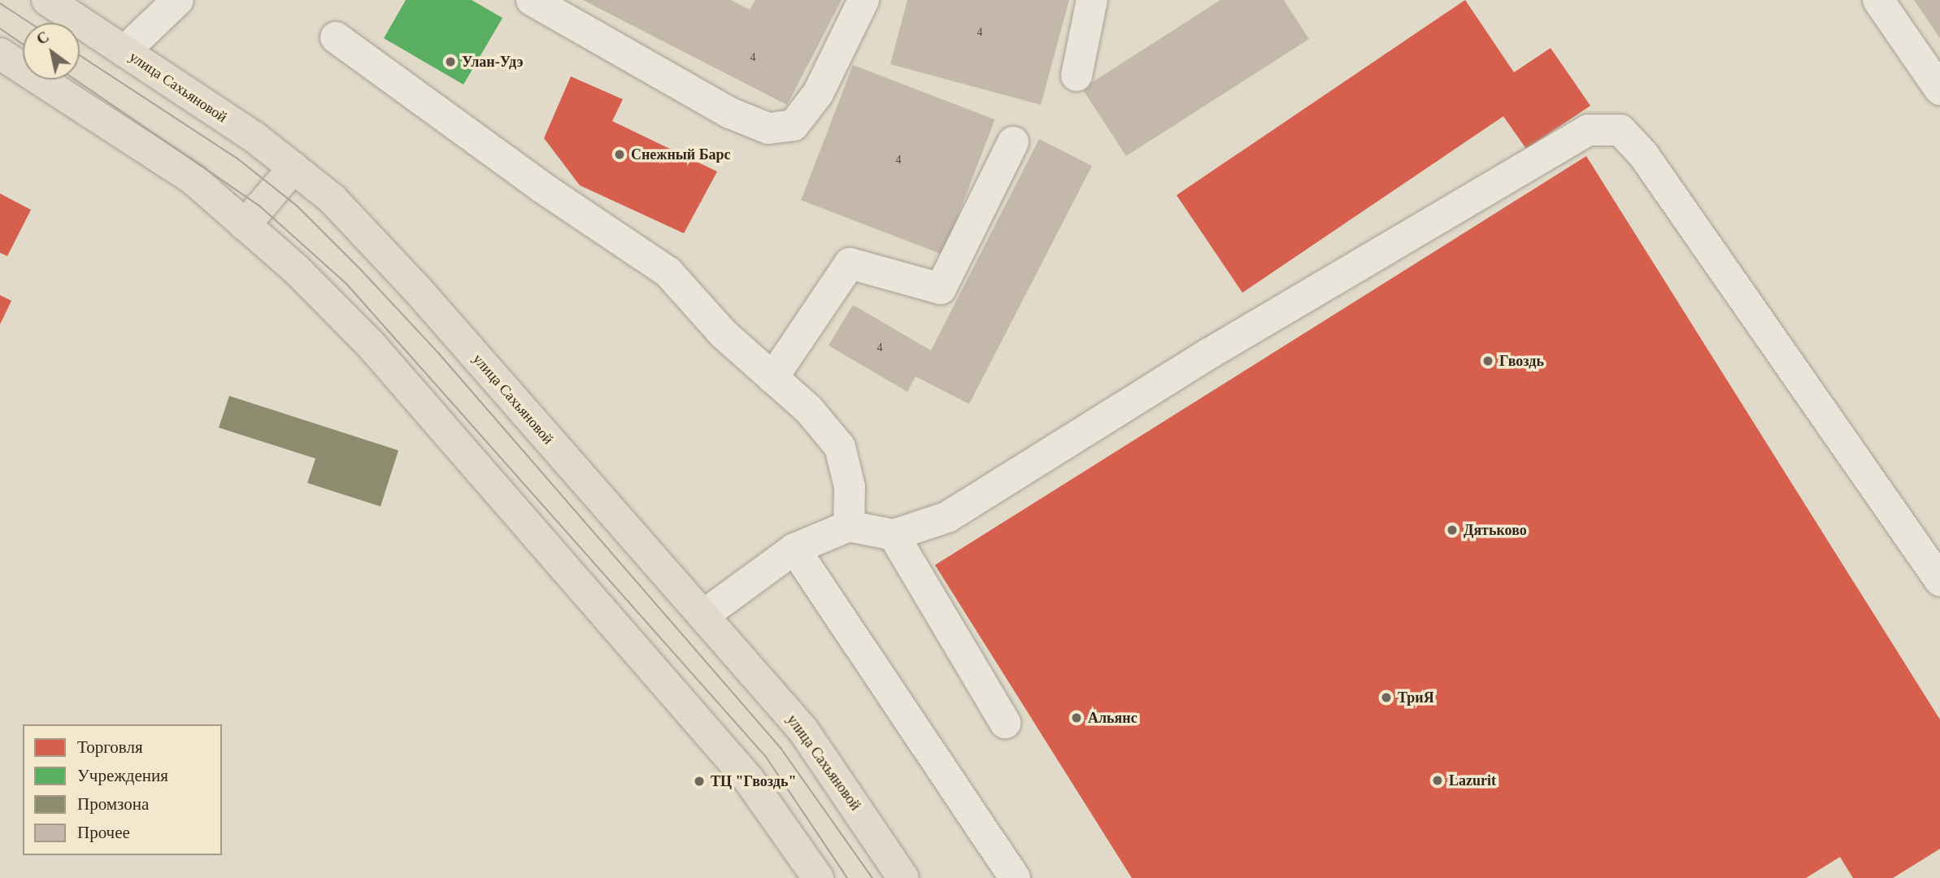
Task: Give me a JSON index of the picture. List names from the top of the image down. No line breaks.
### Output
{"streets":{"main road":["улица Сахьяновой"]},"places":["Улан-Удэ","Снежный Барс","Гвоздь","Дятьково","ТриЯ","Альянс","Lazurit","ТЦ \"Гвоздь\""],"house_numbers":["4","4","4","4"],"legend":["Торговля","Учреждения","Промзона","Прочее"],"north":"top left"}
